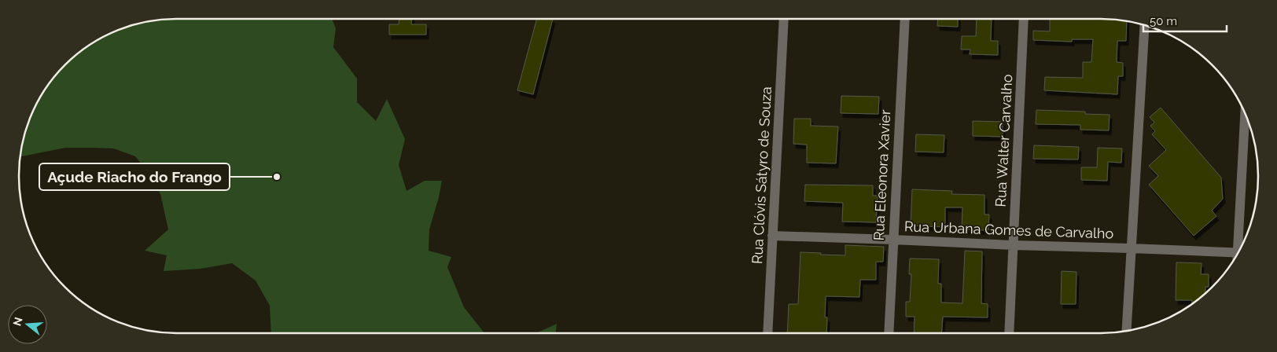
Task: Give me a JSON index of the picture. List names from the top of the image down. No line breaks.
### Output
{"streets":{"street":["Rua Walter Carvalho","Rua Clóvis Sátyro de Souza","Rua Eleonora Xavier","Rua Urbana Gomes de Carvalho"]},"crossings":[["Rua Walter Carvalho","Rua Urbana Gomes de Carvalho"],["Rua Clóvis Sátyro de Souza","Rua Urbana Gomes de Carvalho"],["Rua Eleonora Xavier","Rua Urbana Gomes de Carvalho"]],"places":["Açude Riacho do Frango"],"scale_bar":"50 m","north":"left"}
